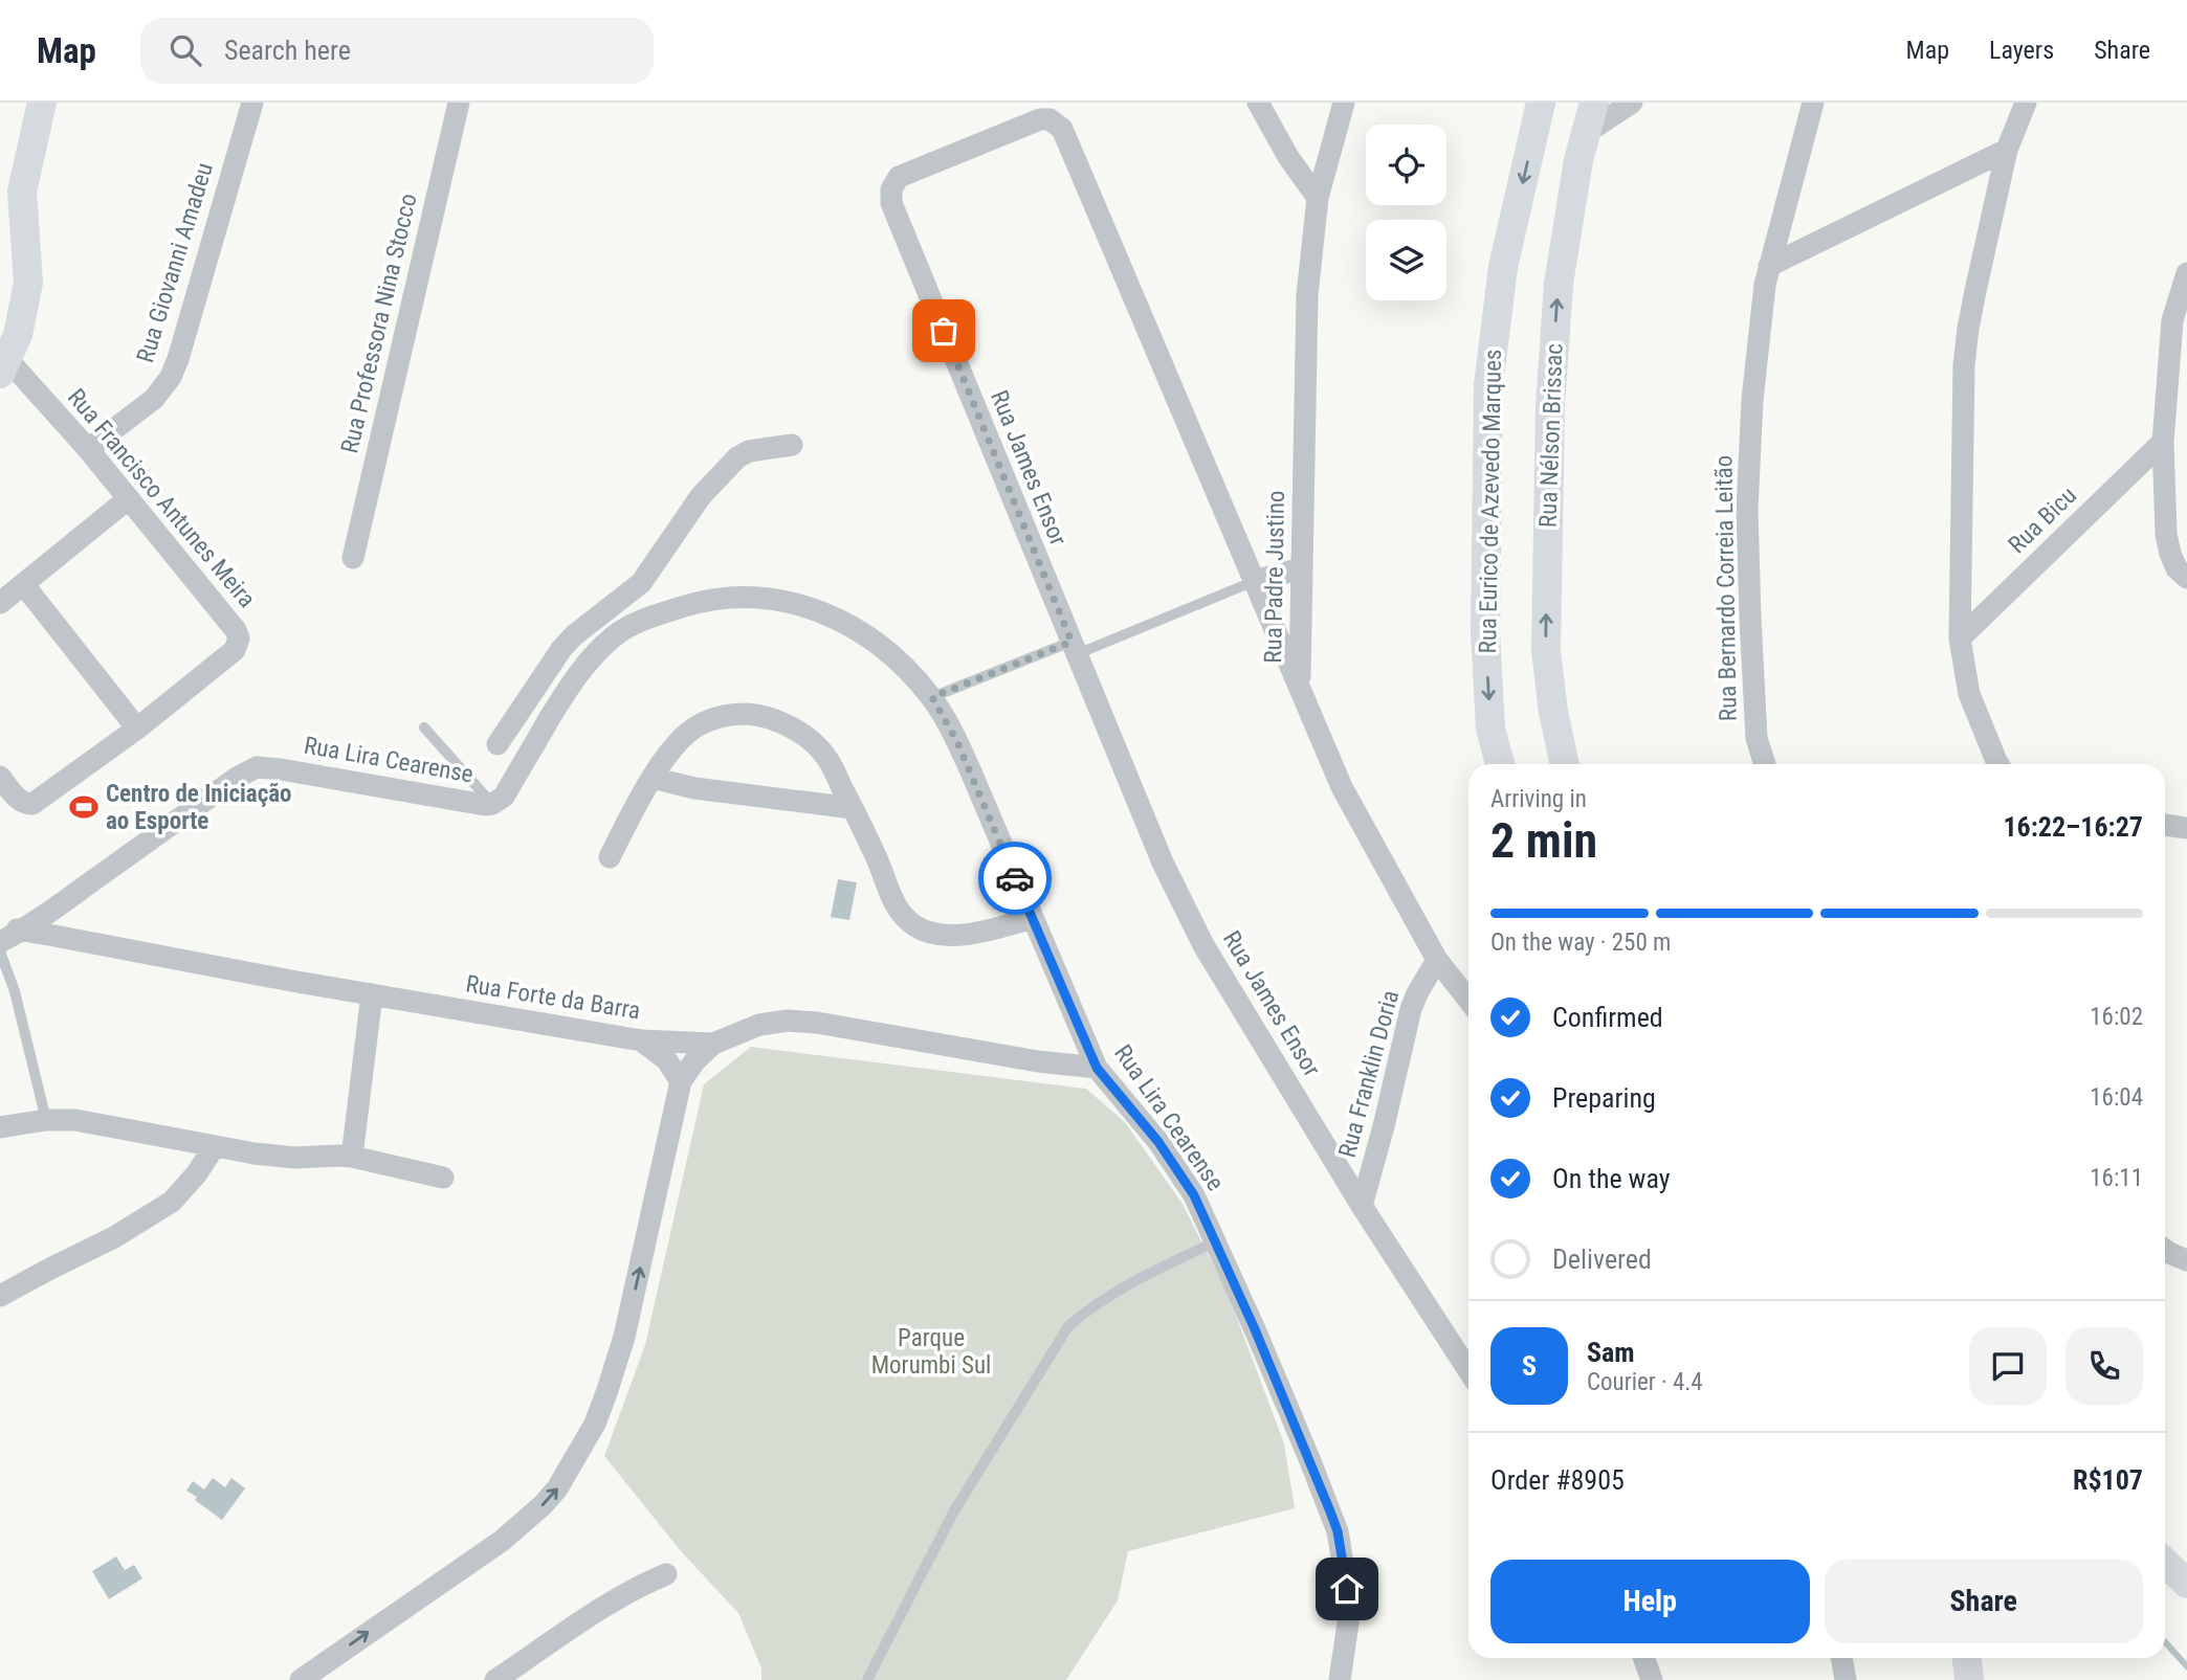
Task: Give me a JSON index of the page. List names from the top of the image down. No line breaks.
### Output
{"streets":{"street":["Rua Giovanni Amadeu","Rua Professora Nina Stocco","Rua Nélson Brissac","Rua James Ensor","Rua Francisco Antunes Meira","Rua Eurico de Azevedo Marques","Rua Bicu","Rua Padre Justino","Rua Bernardo Correia Leitão","Rua Lira Cearense","Rua Forte da Barra","Rua Franklin Doria"]},"crossings":[["Rua Giovanni Amadeu","Rua Francisco Antunes Meira"],["Rua James Ensor","Rua Padre Justino"],["Rua James Ensor","Rua Franklin Doria"],["Rua Padre Justino","Rua Franklin Doria"],["Rua Lira Cearense","Rua Forte da Barra"]],"one_way":["Rua Nélson Brissac","Rua Eurico de Azevedo Marques"],"parks":["Parque Morumbi Sul"],"places":{"sports":["Centro de Iniciação ao Esporte"]},"page":{"header":"Map","search":"Search here","nav":["Map","Layers","Share"],"heading":["2 min","Arriving in","16:22–16:27"],"panel":["Sam","Courier · 4.4","Order #8905","R$107"],"bar":"On the way · 250 m","list":[["Confirmed","16:02"],["Preparing","16:04"],["On the way","16:11"],"Delivered"],"round":"S","buttons":["Help","Share"]}}
